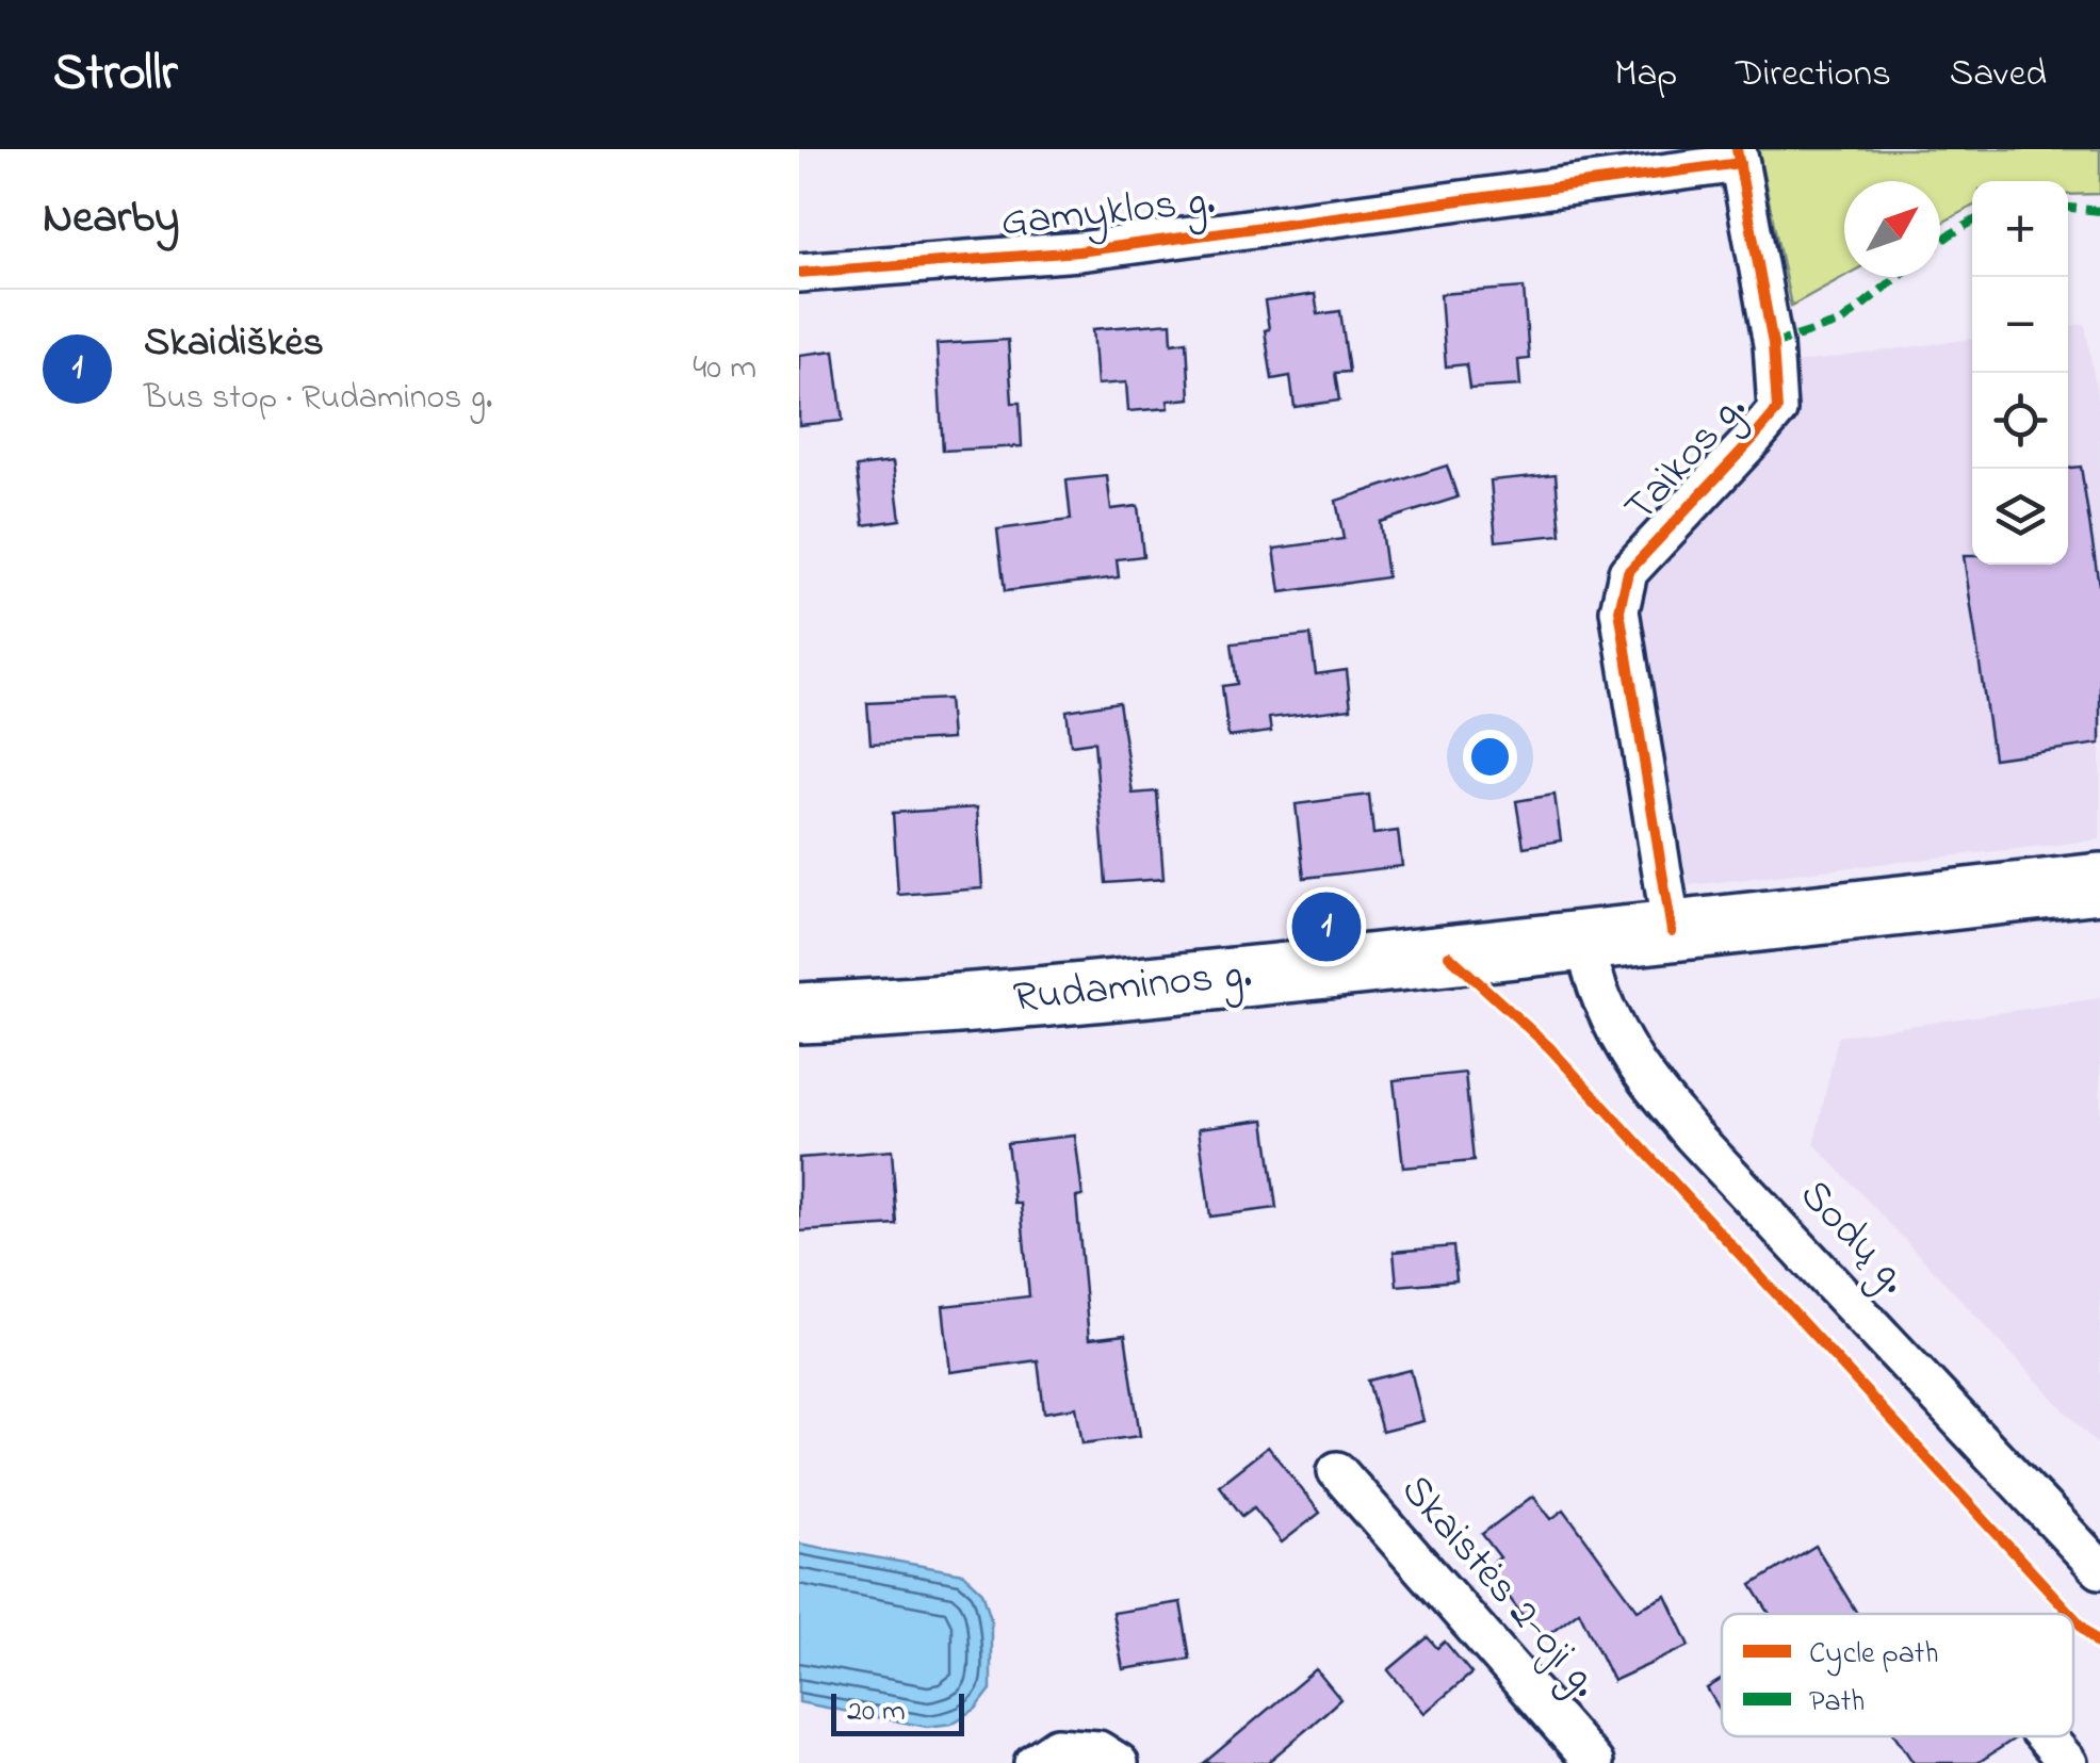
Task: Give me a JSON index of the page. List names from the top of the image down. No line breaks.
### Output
{"streets":{"main road":["Rudaminos g."],"street":["Gamyklos g.","Taikos g.","Sodų g.","Skaistės 2-oji g."]},"crossings":[["Gamyklos g.","Taikos g."],["Taikos g.","Rudaminos g."],["Rudaminos g.","Sodų g."]],"legend":["Cycle path","Path"],"scale_bar":"20 m","north":"top right","page":{"header":"Strollr","nav":["Map","Directions","Saved"],"heading":"Nearby","map_buttons":["+","−"],"list":[{"mark":"1","name":"Skaidiškės","note":"Bus stop · Rudaminos g.","value":"40 m"}],"pins":"1","scale":"20 m"}}
